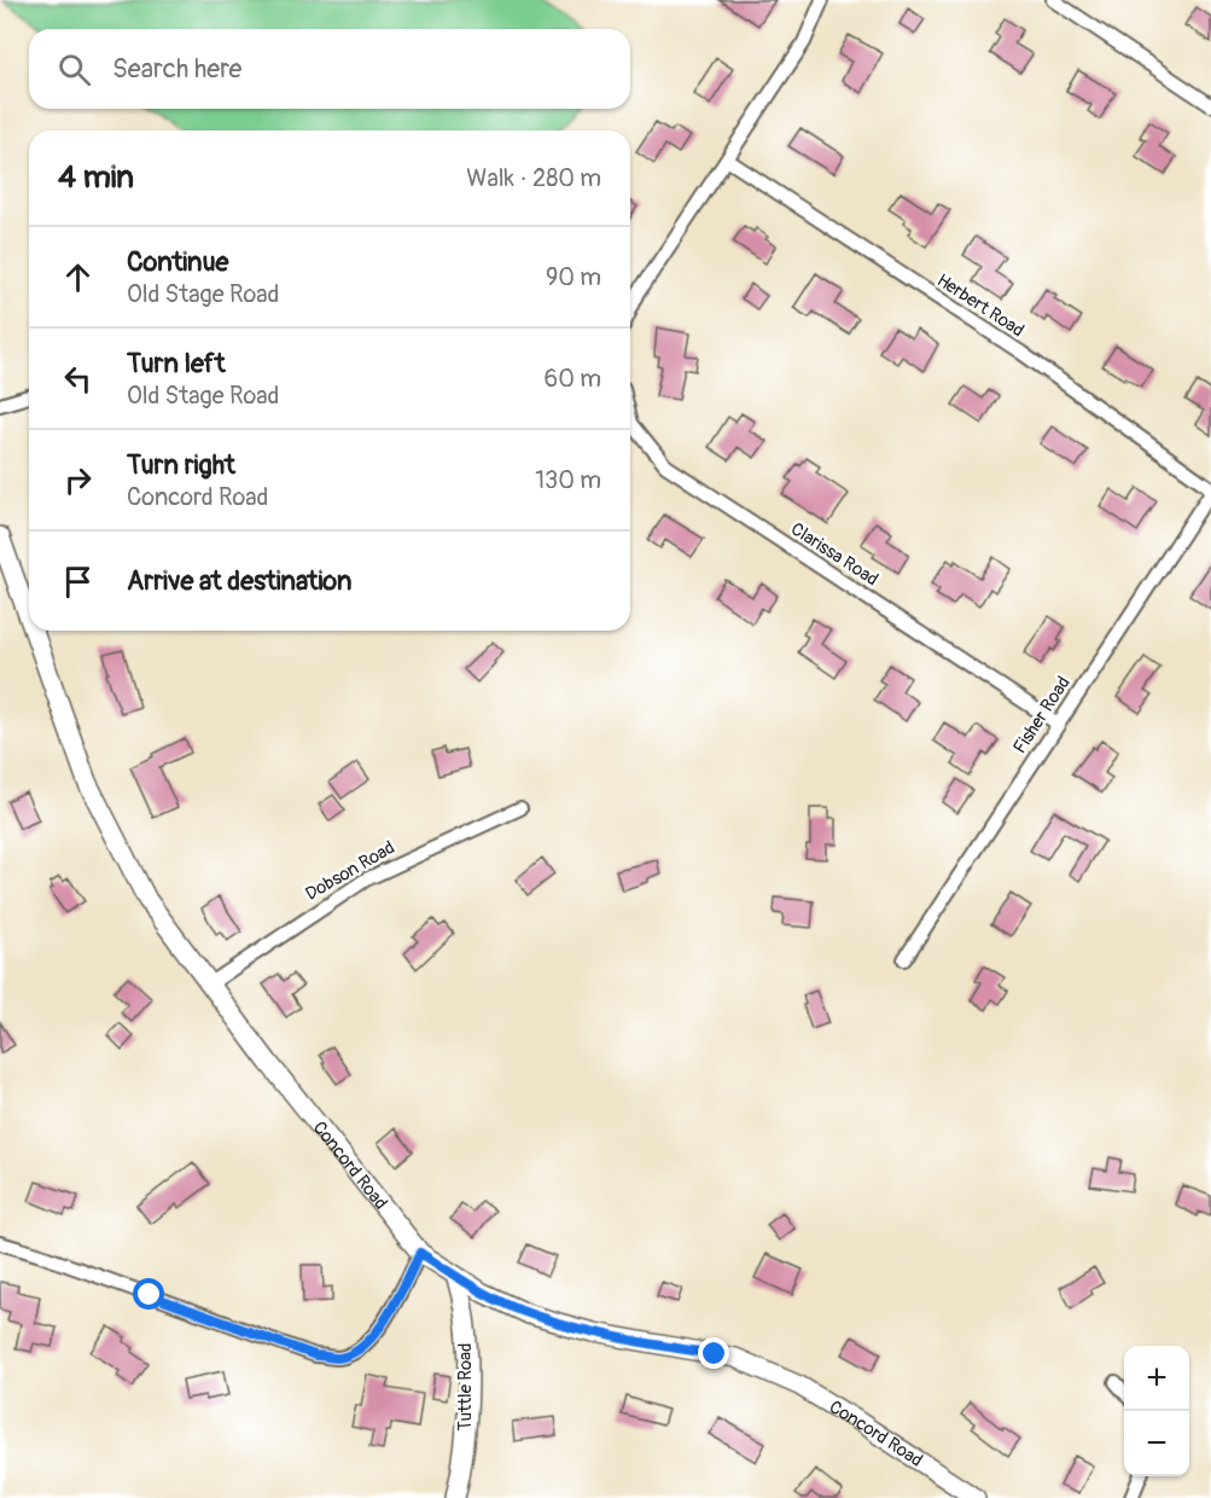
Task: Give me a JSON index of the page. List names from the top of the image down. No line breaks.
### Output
{"streets":{"main road":["Concord Road","Tuttle Road"],"street":["Herbert Road","Clarissa Road","Fisher Road","Dobson Road"]},"crossings":[["Herbert Road","Fisher Road"],["Clarissa Road","Fisher Road"],["Dobson Road","Concord Road"],["Concord Road","Tuttle Road"]],"page":{"search":"Search here","heading":["4 min","Walk · 280 m"],"list":[["Continue","Old Stage Road","90 m"],["Turn left","Old Stage Road","60 m"],["Turn right","Concord Road","130 m"],"Arrive at destination"],"map_buttons":["+","−"]}}
